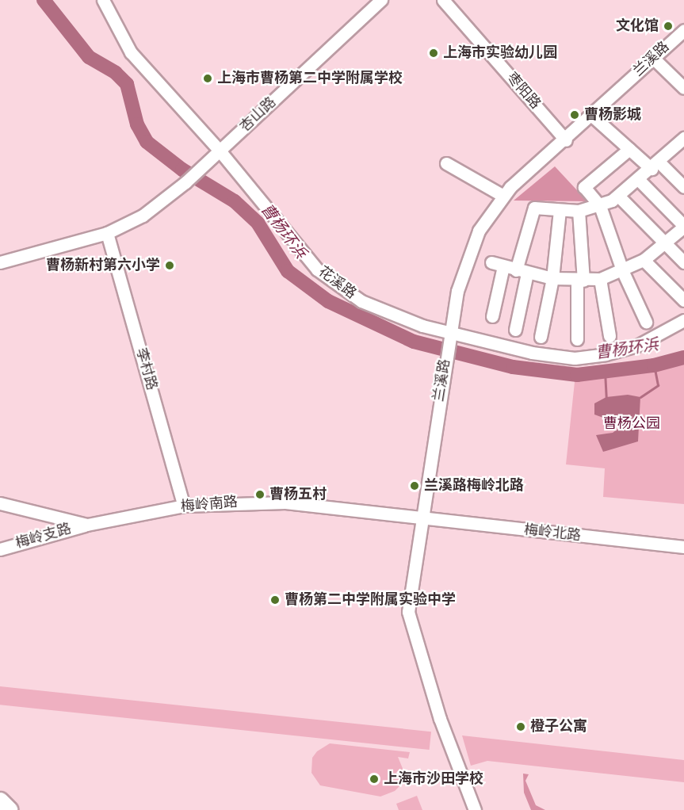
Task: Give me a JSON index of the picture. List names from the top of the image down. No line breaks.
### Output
{"streets":{"street":["兰溪路","枣阳路","杏山路","花溪路","李村路","梅岭南路","梅岭北路","梅岭支路"]},"crossings":[["兰溪路","枣阳路"],["兰溪路","花溪路"],["兰溪路","梅岭南路"],["兰溪路","梅岭北路"],["杏山路","花溪路"],["杏山路","李村路"],["李村路","梅岭南路"],["梅岭南路","梅岭北路"],["梅岭南路","梅岭支路"]],"water":["曹杨环浜"],"parks":["曹杨公园"],"places":["文化馆","上海市实验幼儿园","上海市曹杨第二中学附属学校","曹杨影城","曹杨新村第六小学","兰溪路梅岭北路","曹杨五村","曹杨第二中学附属实验中学","橙子公寓","上海市沙田学校"]}
